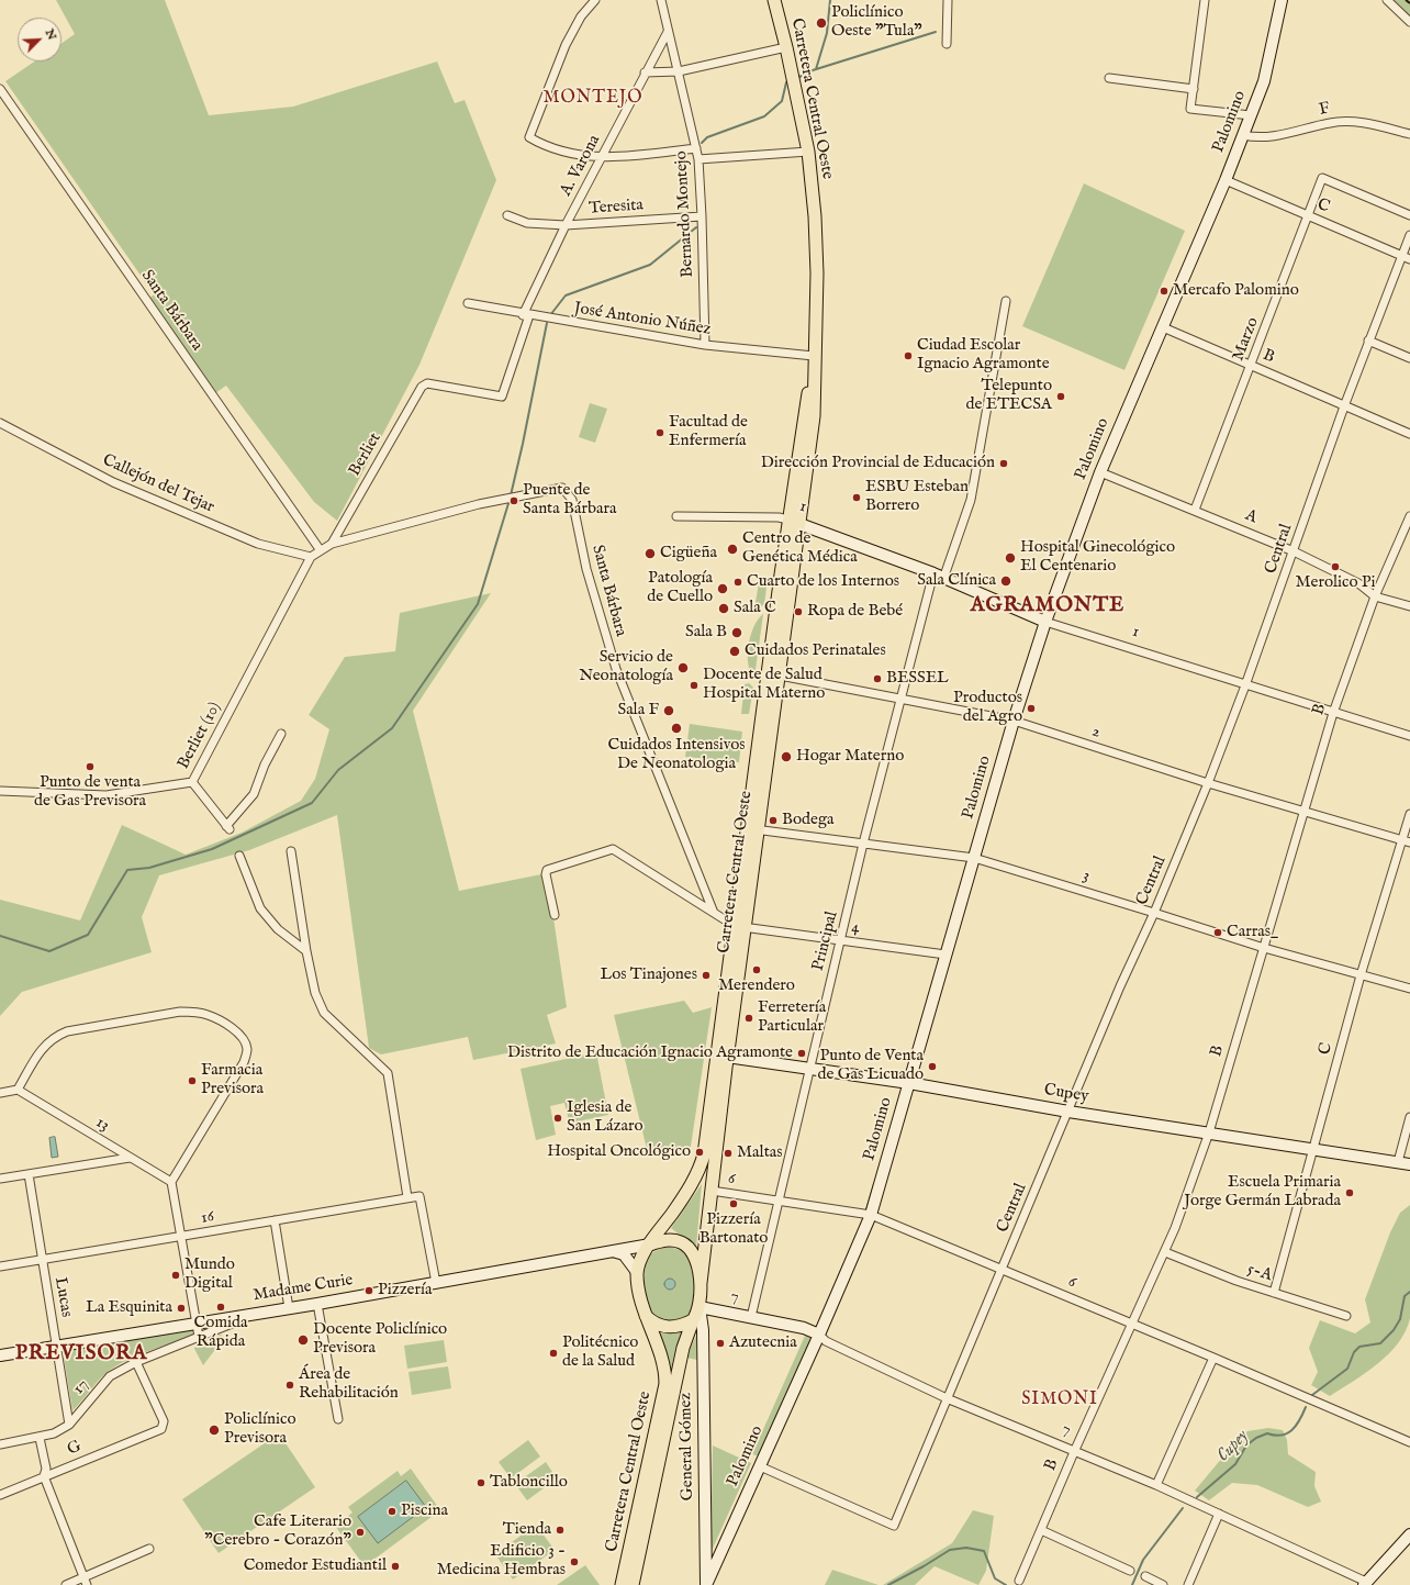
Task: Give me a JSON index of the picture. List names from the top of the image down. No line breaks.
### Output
{"streets":{"main road":["Carretera Central Oeste"],"street":["F","Palomino","A. Varona","C","Teresita","Bernardo Montejo","Santa Bárbara","José Antonio Núñez","Marzo","B","Berliet","Callejón del Tejar","1","A","Central","2","Berliet (10)","3","4","Principal","Cupey","13","6","16","5-A","Madame Curie","Lucas","7","17","General Gómez","G"]},"crossings":[["Carretera Central Oeste","José Antonio Núñez"],["Carretera Central Oeste","1"],["Carretera Central Oeste","2"],["Carretera Central Oeste","3"],["Carretera Central Oeste","4"],["Carretera Central Oeste","Cupey"],["Carretera Central Oeste","6"],["Carretera Central Oeste","Madame Curie"],["Carretera Central Oeste","7"],["Carretera Central Oeste","General Gómez"],["F","Palomino"],["Palomino","C"],["Palomino","B"],["Palomino","1"],["Palomino","A"],["Palomino","Central"],["Palomino","2"],["Palomino","3"],["Palomino","4"],["Palomino","Cupey"],["Palomino","6"],["Palomino","7"],["Palomino","General Gómez"],["A. Varona","Teresita"],["A. Varona","Bernardo Montejo"],["A. Varona","José Antonio Núñez"],["A. Varona","Berliet"],["C","Marzo"],["C","Central"],["C","2"],["C","3"],["C","Cupey"],["C","5-A"],["Teresita","Bernardo Montejo"],["Bernardo Montejo","José Antonio Núñez"],["Santa Bárbara","Berliet"],["Santa Bárbara","Callejón del Tejar"],["Santa Bárbara","Berliet (10)"],["Marzo","B"],["Marzo","A"],["B","1"],["B","A"],["B","Central"],["B","2"],["B","3"],["B","Cupey"],["B","6"],["B","5-A"],["B","7"],["Callejón del Tejar","Berliet (10)"],["1","Central"],["1","Principal"],["A","Central"],["Central","2"],["Central","3"],["Central","Cupey"],["Central","6"],["Central","7"],["2","Principal"],["3","Principal"],["4","Principal"],["Principal","Cupey"],["Principal","6"],["Principal","7"],["16","Madame Curie"],["16","Lucas"],["Madame Curie","Lucas"],["Madame Curie","7"],["Madame Curie","17"],["Madame Curie","General Gómez"],["Lucas","17"],["7","General Gómez"],["17","G"]],"districts":["MONTEJO","AGRAMONTE","PREVISORA","SIMONI"],"water":["Cupey"],"places":["Policlínico Oeste \"Tula\"","Mercafo Palomino","Ciudad Escolar Ignacio Agramonte","Telepunto de ETECSA","Facultad de Enfermería","Dirección Provincial de Educación","ESBU Esteban Borrero","Puente de Santa Bárbara","Centro de Genética Médica","Cigüeña","Hospital Ginecológico El Centenario","Merolico Pi","Sala Clínica","Cuarto de los Internos","Patología de Cuello","Sala C","Ropa de Bebé","Sala B","Cuidados Perinatales","Servicio de Neonatología","BESSEL","Docente de Salud Hospital Materno","Productos del Agro","Sala F","Cuidados Intensivos De Neonatologia","Hogar Materno","Punto de venta de Gas Previsora","Bodega","Carras_","Merendero","Los Tinajones","Ferretería Particular","Distrito de Educación Ignacio Agramonte","Punto de Venta de Gas Licuado","Farmacia Previsora","Iglesia de San Lázaro","Hospital Oncológico","Maltas","Escuela Primaria Jorge Germán Labrada","Pizzería Bartonato","Mundo Digital","Pizzería","Comida Rápida","La Esquinita","Docente Policlínico Previsora","Azutecnia","Politécnico de la Salud","Área de Rehabilitación","Policlínico Previsora","Tabloncillo","Piscina","Tienda","Cafe Literario \"Cerebro - Corazón\"","Edificio 3 - Medicina Hembras","Comedor Estudiantil"],"north":"top right"}
